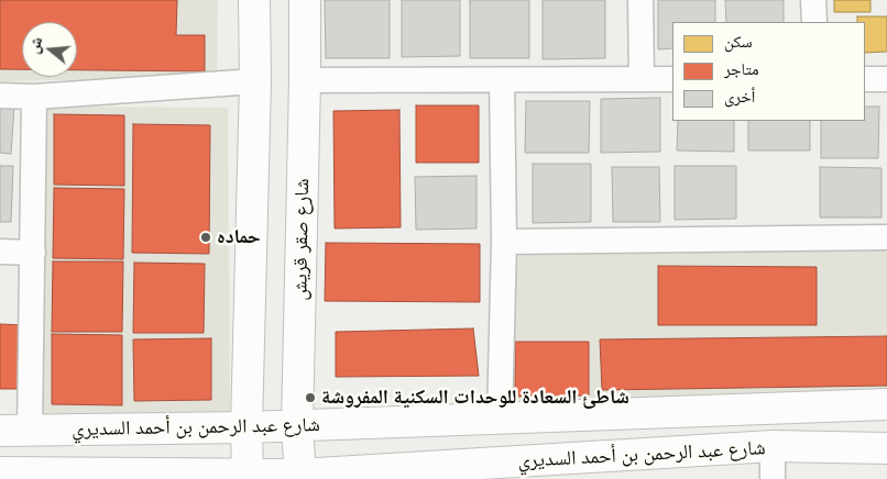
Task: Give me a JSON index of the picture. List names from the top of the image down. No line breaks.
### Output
{"streets":{"street":["شارع صقر قريش","شارع عبد الرحمن بن أحمد السديري"]},"crossings":[["شارع صقر قريش","شارع عبد الرحمن بن أحمد السديري"]],"places":["حماده","شاطئ السعادة للوحدات السكنية المفروشة"],"legend":["سكن","متاجر","أخرى"],"north":"left"}
